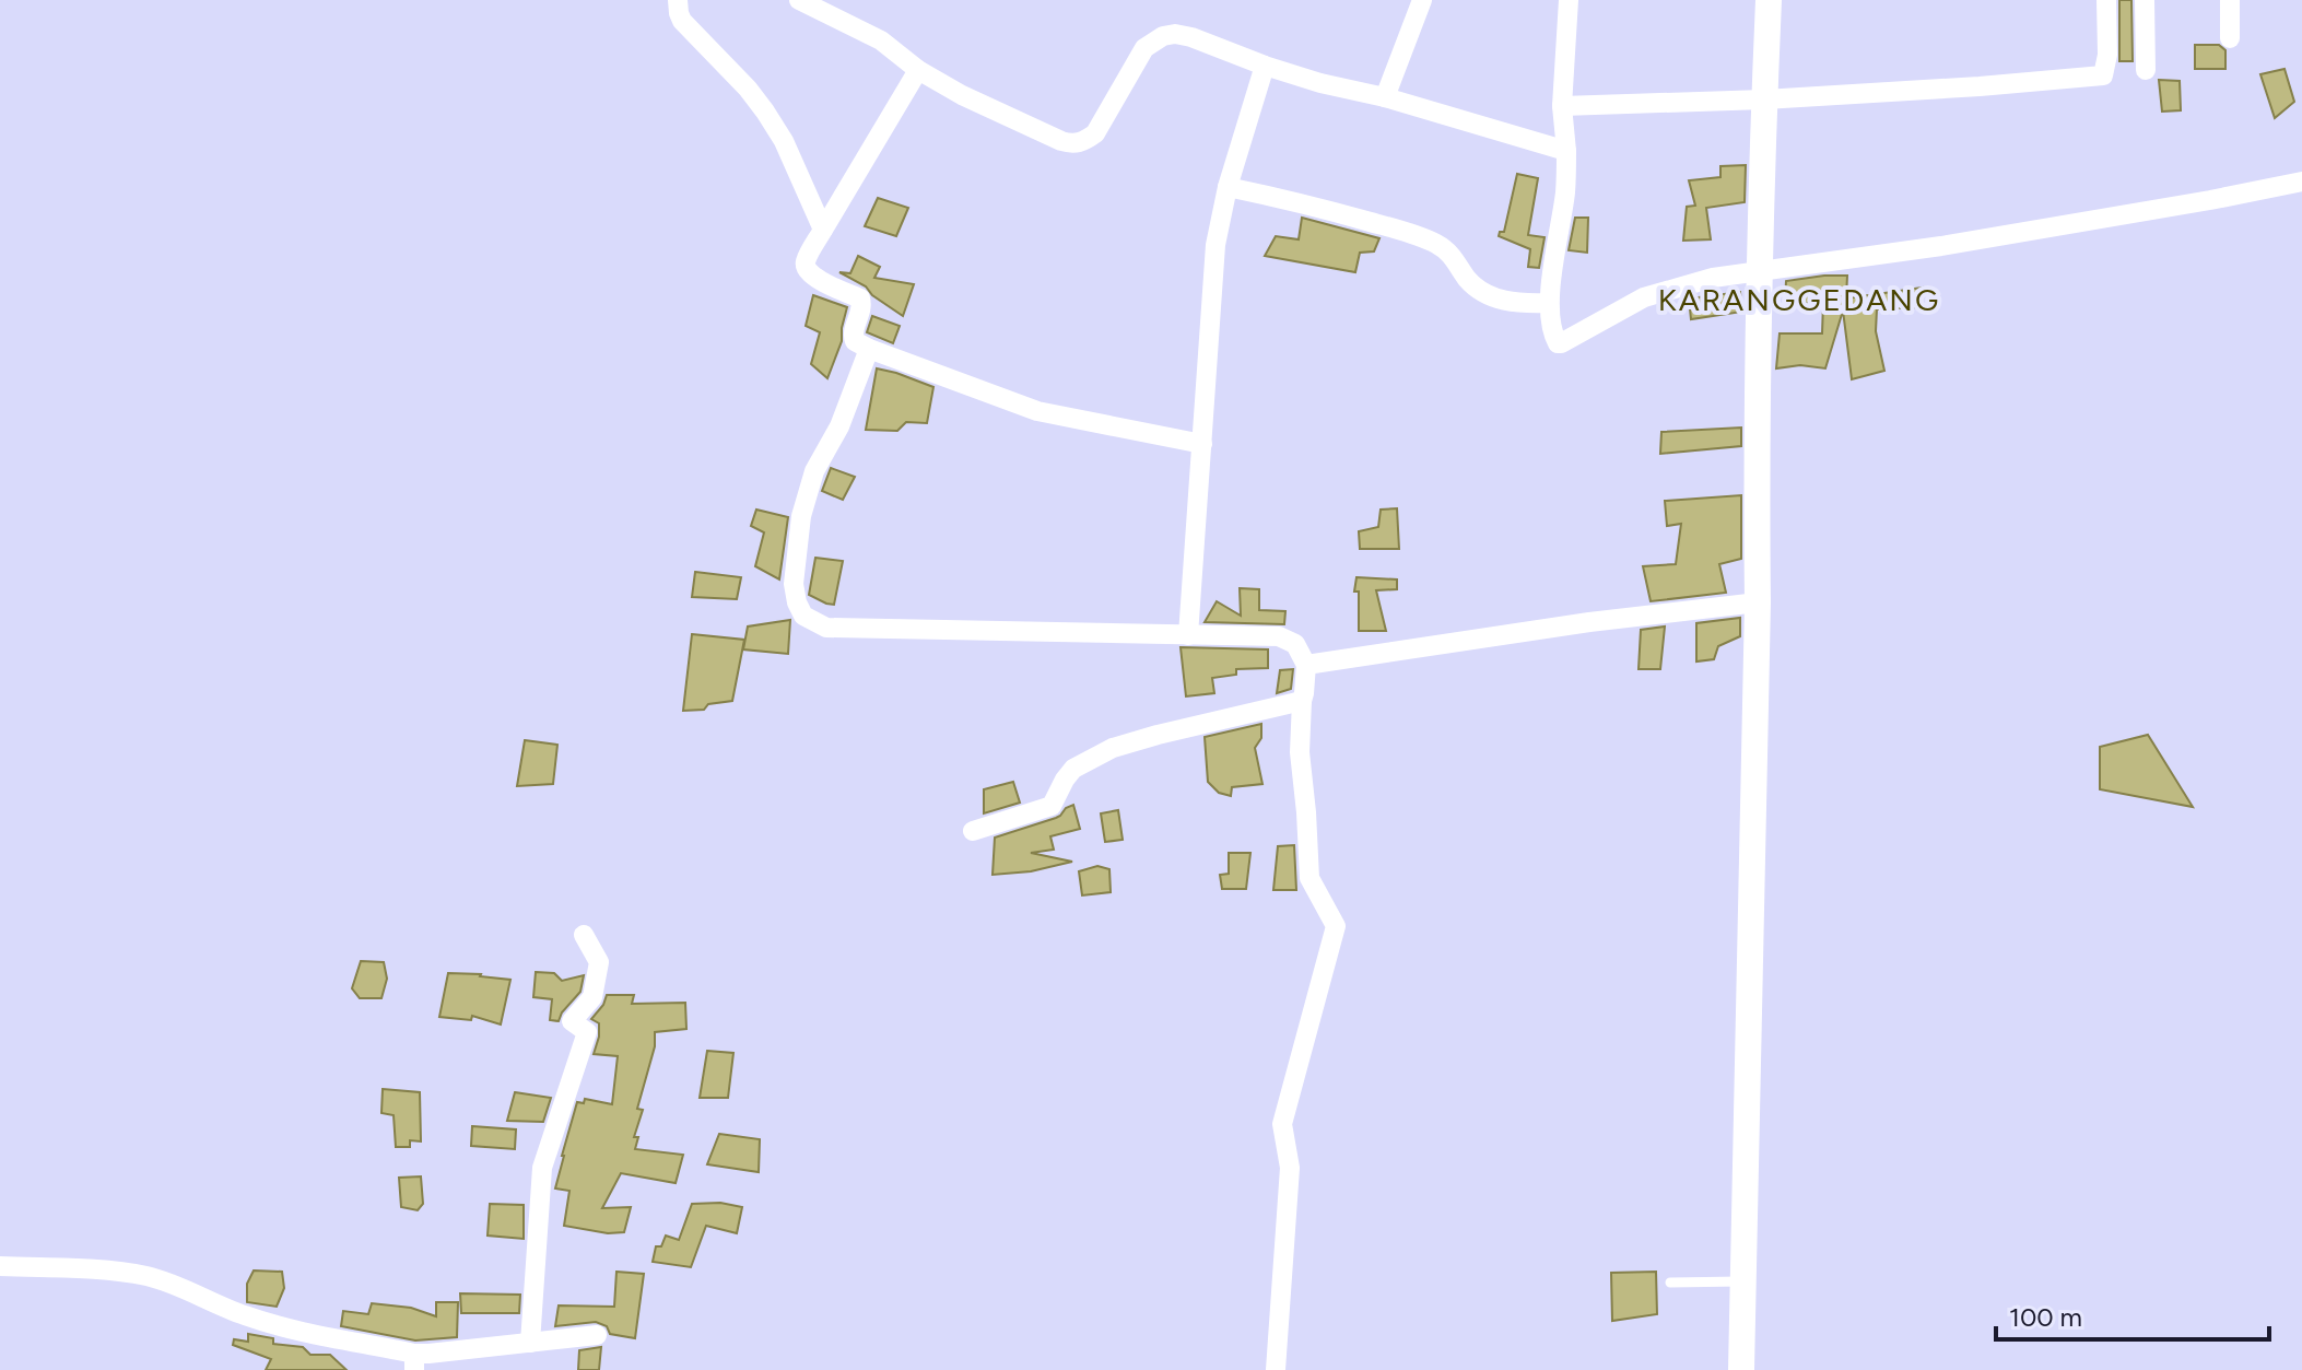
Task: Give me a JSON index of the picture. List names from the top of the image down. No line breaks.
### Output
{"districts":["KARANGGEDANG"],"scale_bar":"100 m"}
